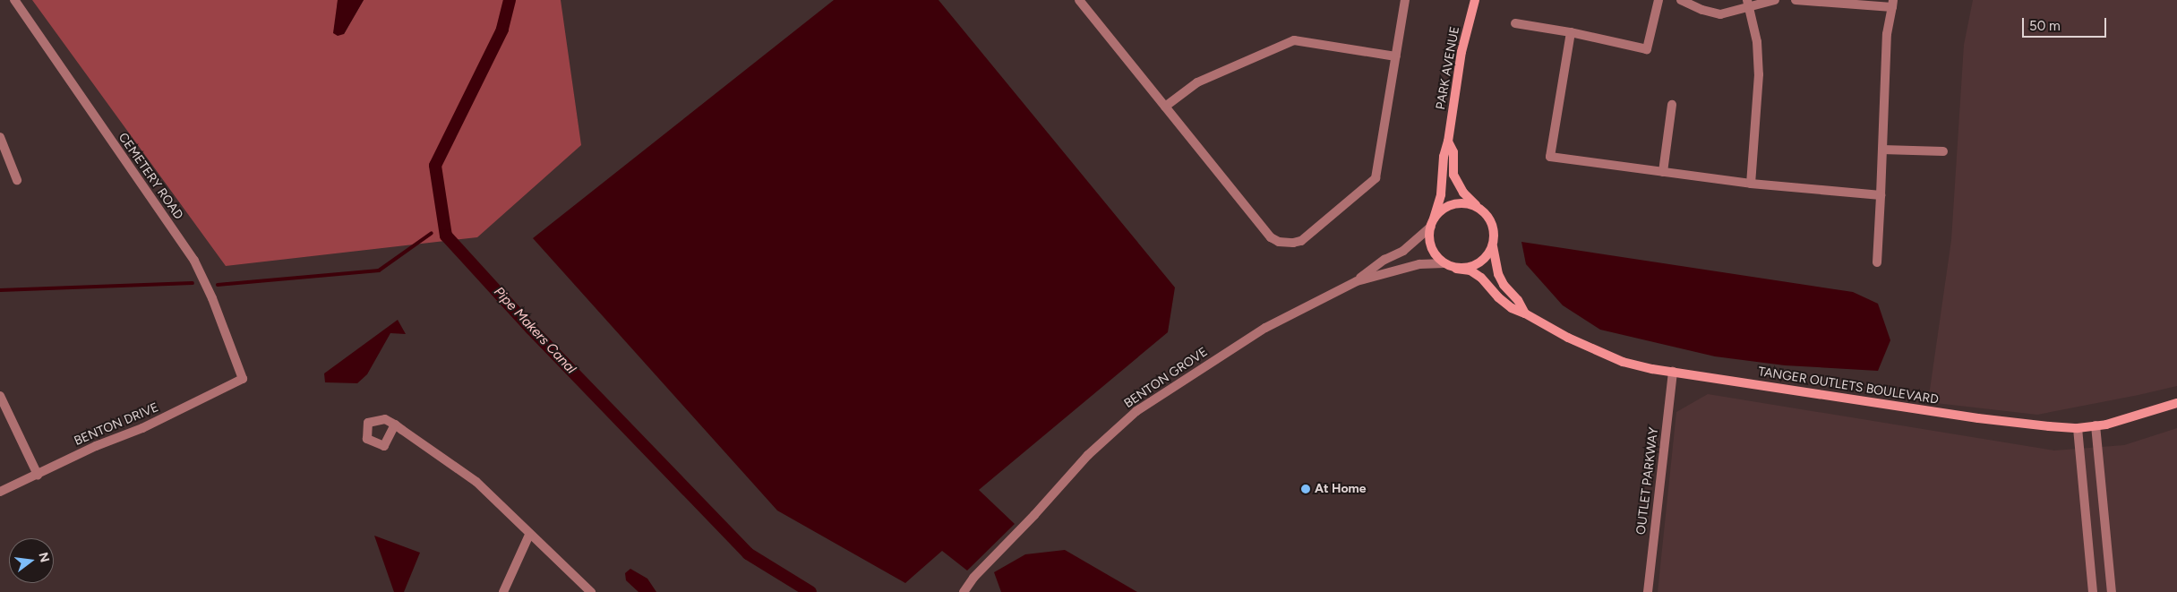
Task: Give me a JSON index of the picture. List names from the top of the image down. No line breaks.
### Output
{"streets":{"street":["PARK AVENUE","CEMETERY ROAD","BENTON GROVE","TANGER OUTLETS BOULEVARD","BENTON DRIVE","OUTLET PARKWAY"]},"crossings":[["PARK AVENUE","BENTON GROVE"],["PARK AVENUE","TANGER OUTLETS BOULEVARD"],["CEMETERY ROAD","BENTON DRIVE"],["BENTON GROVE","TANGER OUTLETS BOULEVARD"],["TANGER OUTLETS BOULEVARD","OUTLET PARKWAY"]],"water":["Pipe Makers Canal"],"places":["At Home"],"scale_bar":"50 m","north":"right"}
